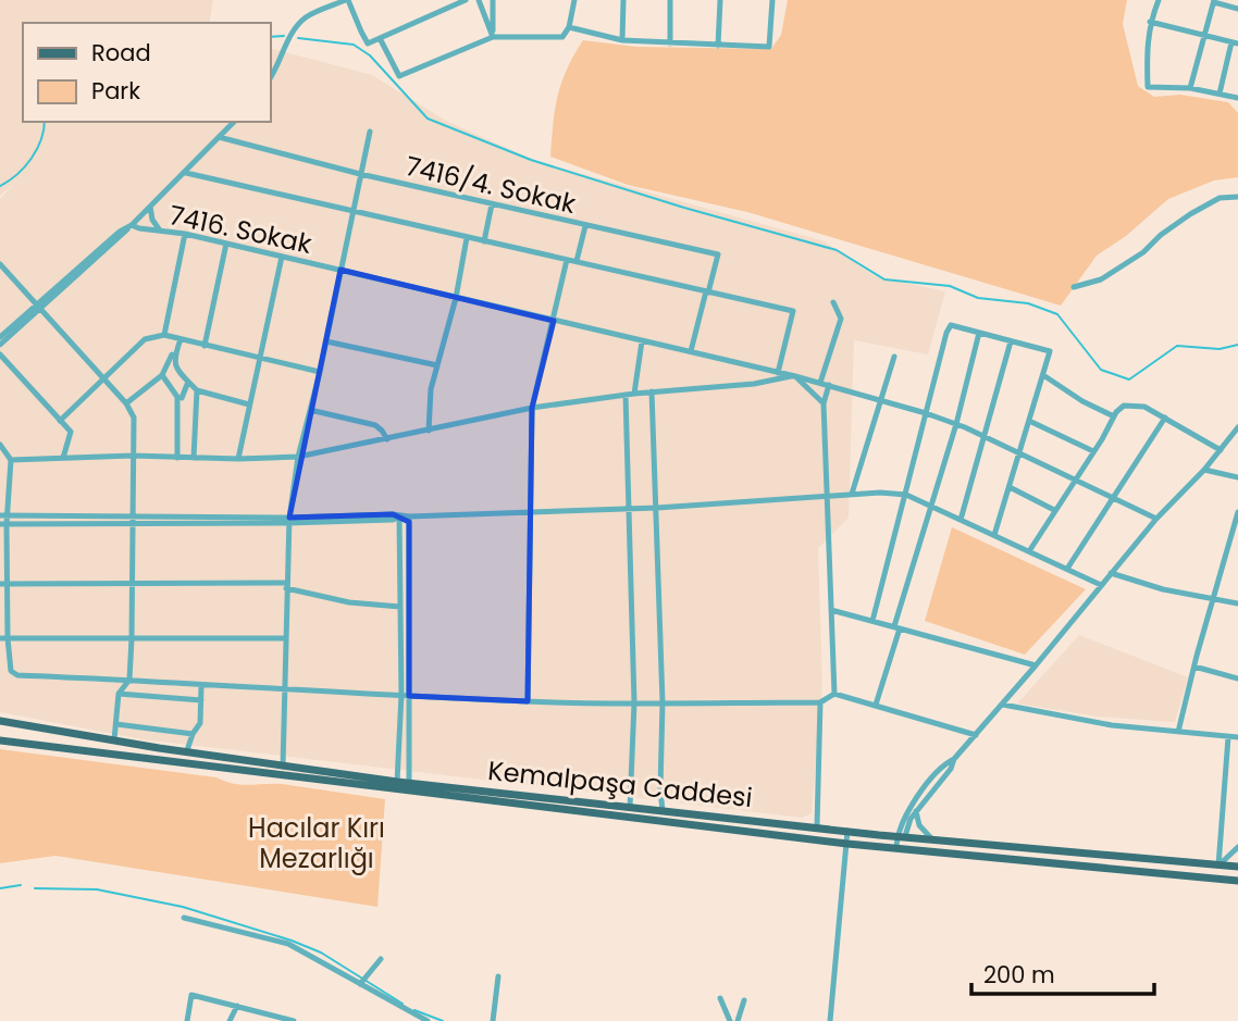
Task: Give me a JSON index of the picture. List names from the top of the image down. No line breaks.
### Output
{"streets":{"main road":["Kemalpaşa Caddesi"],"street":["7416/4. Sokak","7416. Sokak"]},"parks":["Hacılar Kırı Mezarlığı"],"legend":["Road","Park"],"scale_bar":"200 m"}
